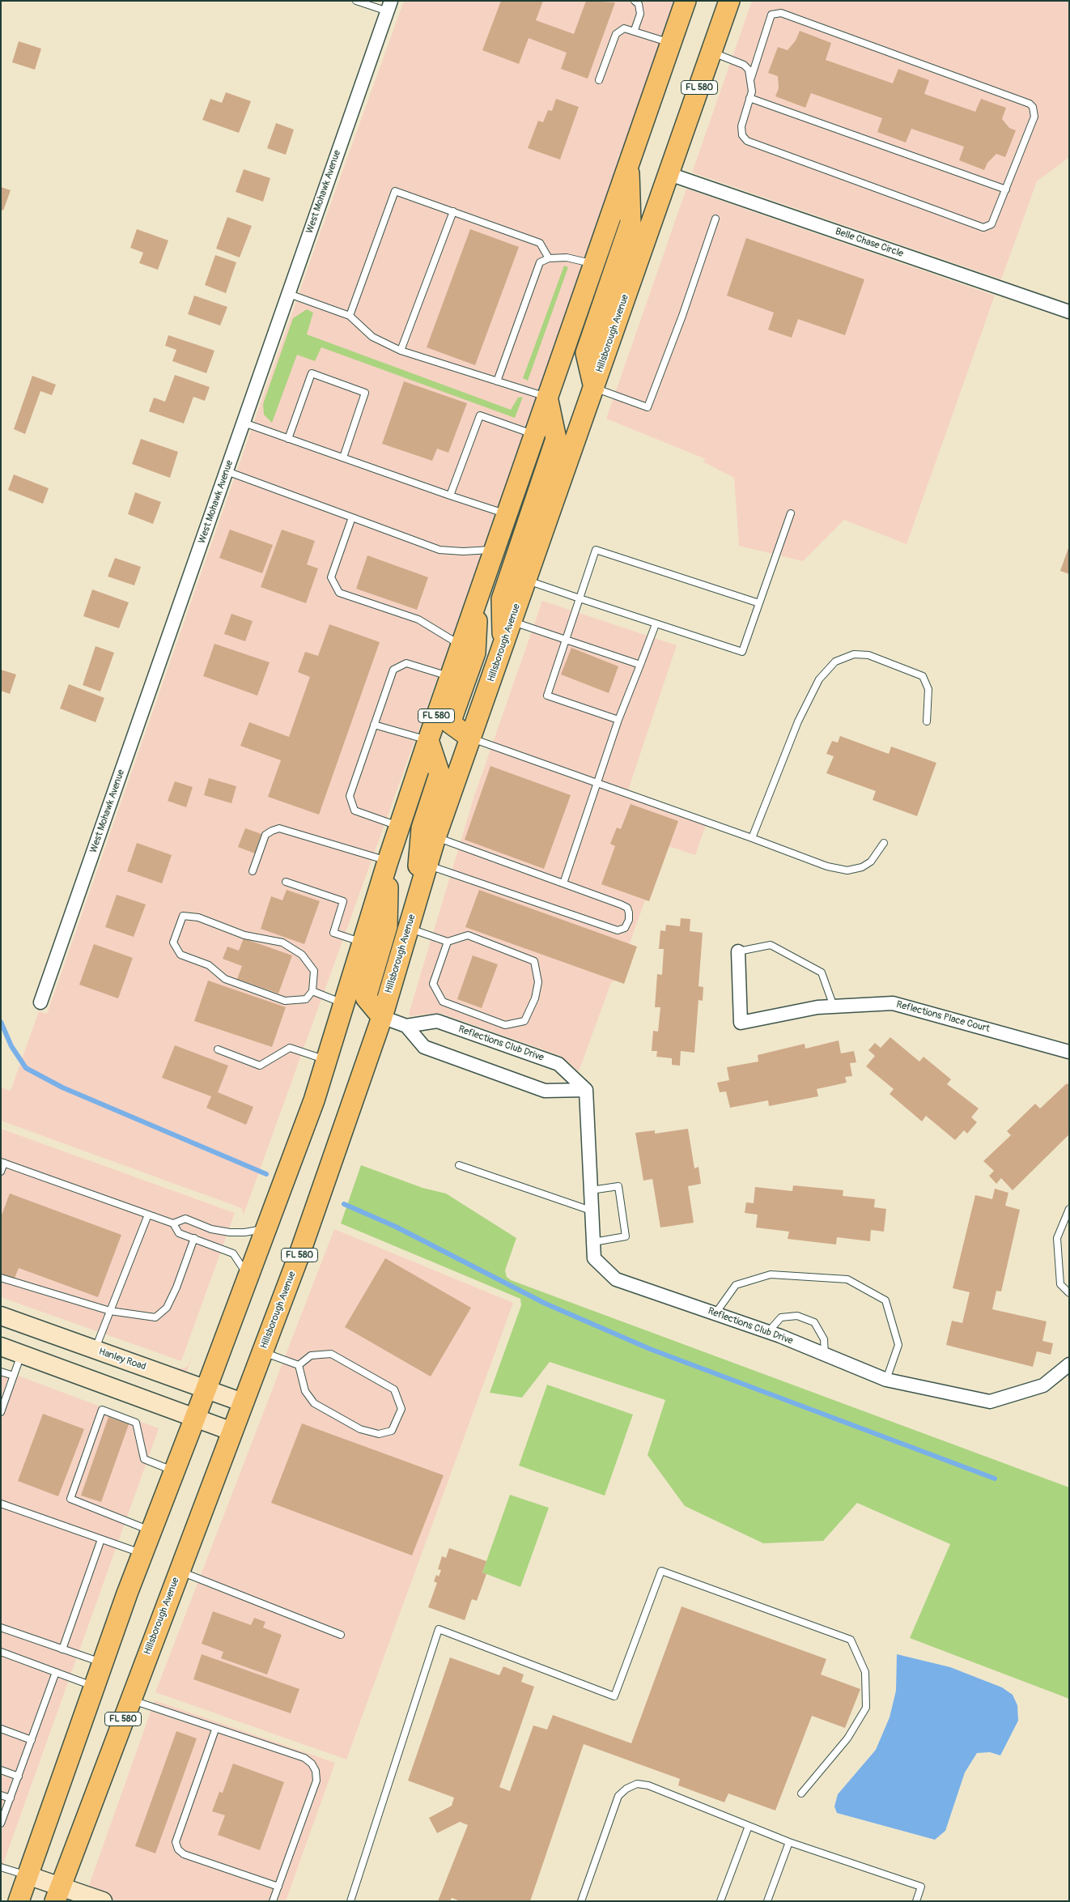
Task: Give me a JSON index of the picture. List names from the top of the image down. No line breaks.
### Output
{"streets":{"main road":["FL 580","Hillsborough Avenue","Hanley Road"],"street":["West Mohawk Avenue","Belle Chase Circle","Reflections Place Court","Reflections Club Drive"]},"crossings":[["FL 580","Hanley Road"],["Belle Chase Circle","Hillsborough Avenue"],["Hillsborough Avenue","Reflections Club Drive"],["Hillsborough Avenue","Hanley Road"]]}
